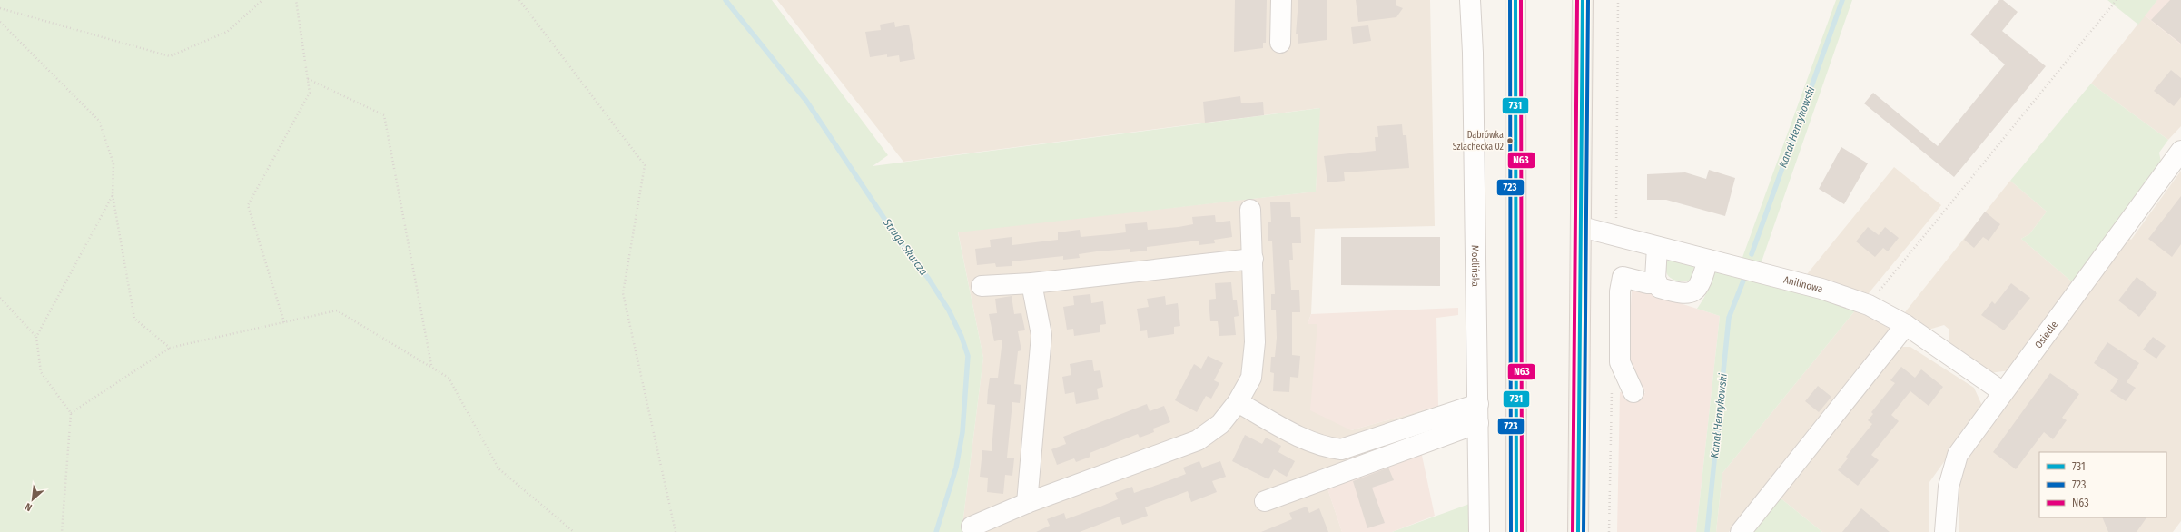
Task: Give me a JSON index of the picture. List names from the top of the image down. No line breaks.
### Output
{"streets":{"street":["Modlińska","Anilinowa","Osiedle"]},"crossings":[["Anilinowa","Osiedle"]],"water":["Kanał Henrykowski","Struga Skurcza"],"places":["Dąbrówka Szlachecka 02"],"lines":["transit line 731","transit line 723","transit line N63"],"legend":["731","723","N63"],"north":"bottom left"}
